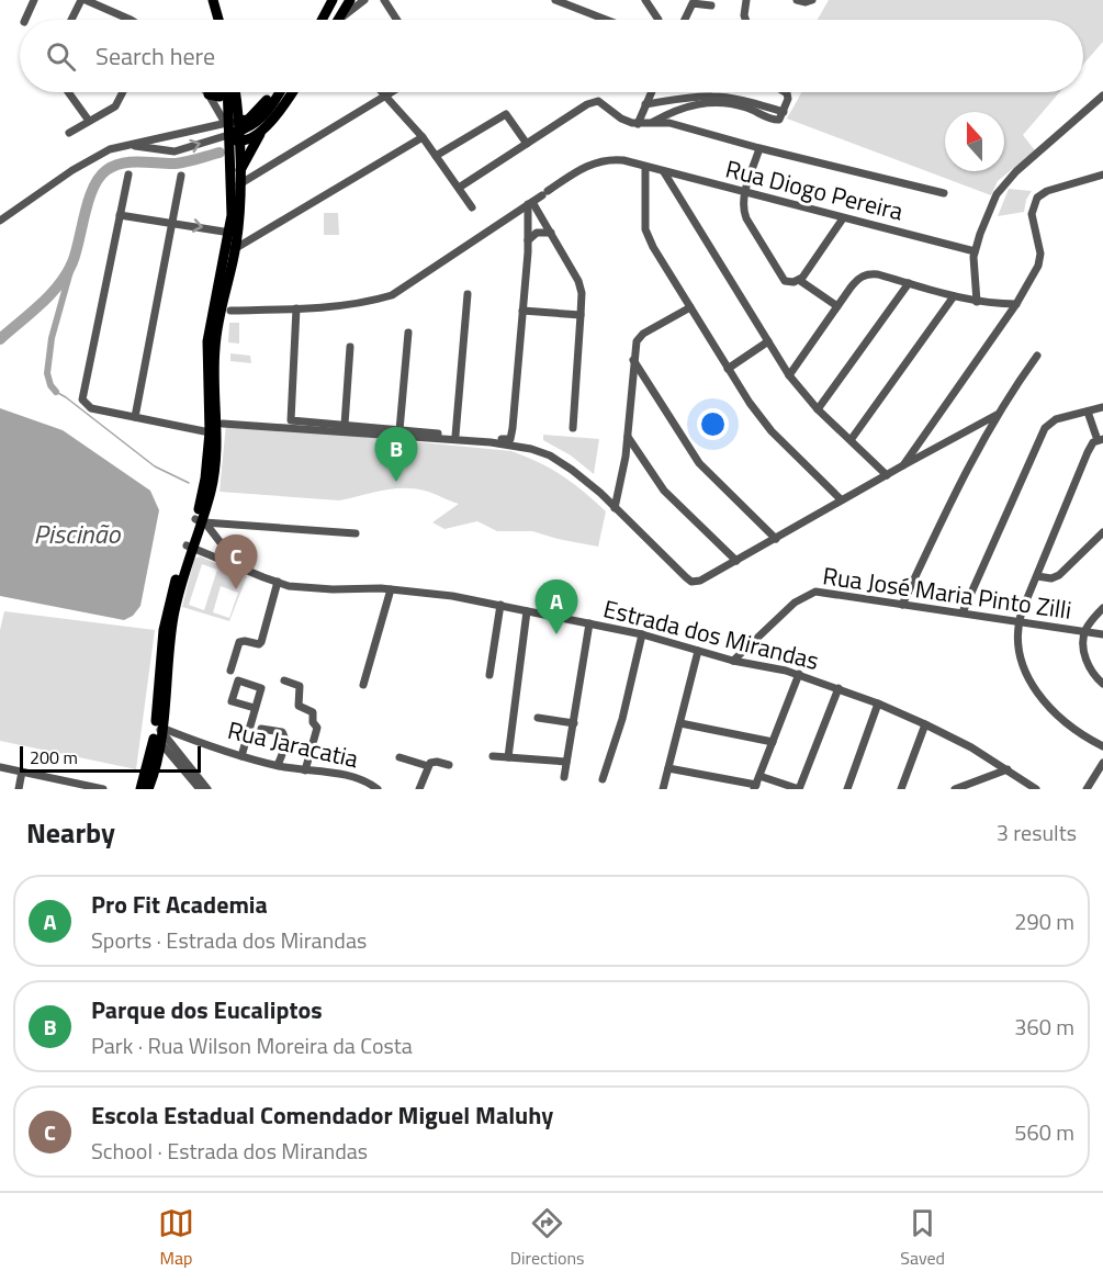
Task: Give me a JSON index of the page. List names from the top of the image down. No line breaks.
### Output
{"streets":{"street":["Rua Diogo Pereira","Rua José Maria Pinto Zilli","Estrada dos Mirandas","Rua Jaracatia"]},"crossings":[["Rua José Maria Pinto Zilli","Estrada dos Mirandas"]],"water":["Piscinão"],"scale_bar":"200 m","north":"top","page":{"search":"Search here","pins":["B","C","A"],"scale":"200 m","heading":["Nearby","3 results"],"list":[{"mark":"A","name":"Pro Fit Academia","note":"Sports · Estrada dos Mirandas","value":"290 m"},{"mark":"B","name":"Parque dos Eucaliptos","note":"Park · Rua Wilson Moreira da Costa","value":"360 m"},{"mark":"C","name":"Escola Estadual Comendador Miguel Maluhy","note":"School · Estrada dos Mirandas","value":"560 m"}],"nav":["Map","Directions","Saved"]}}
